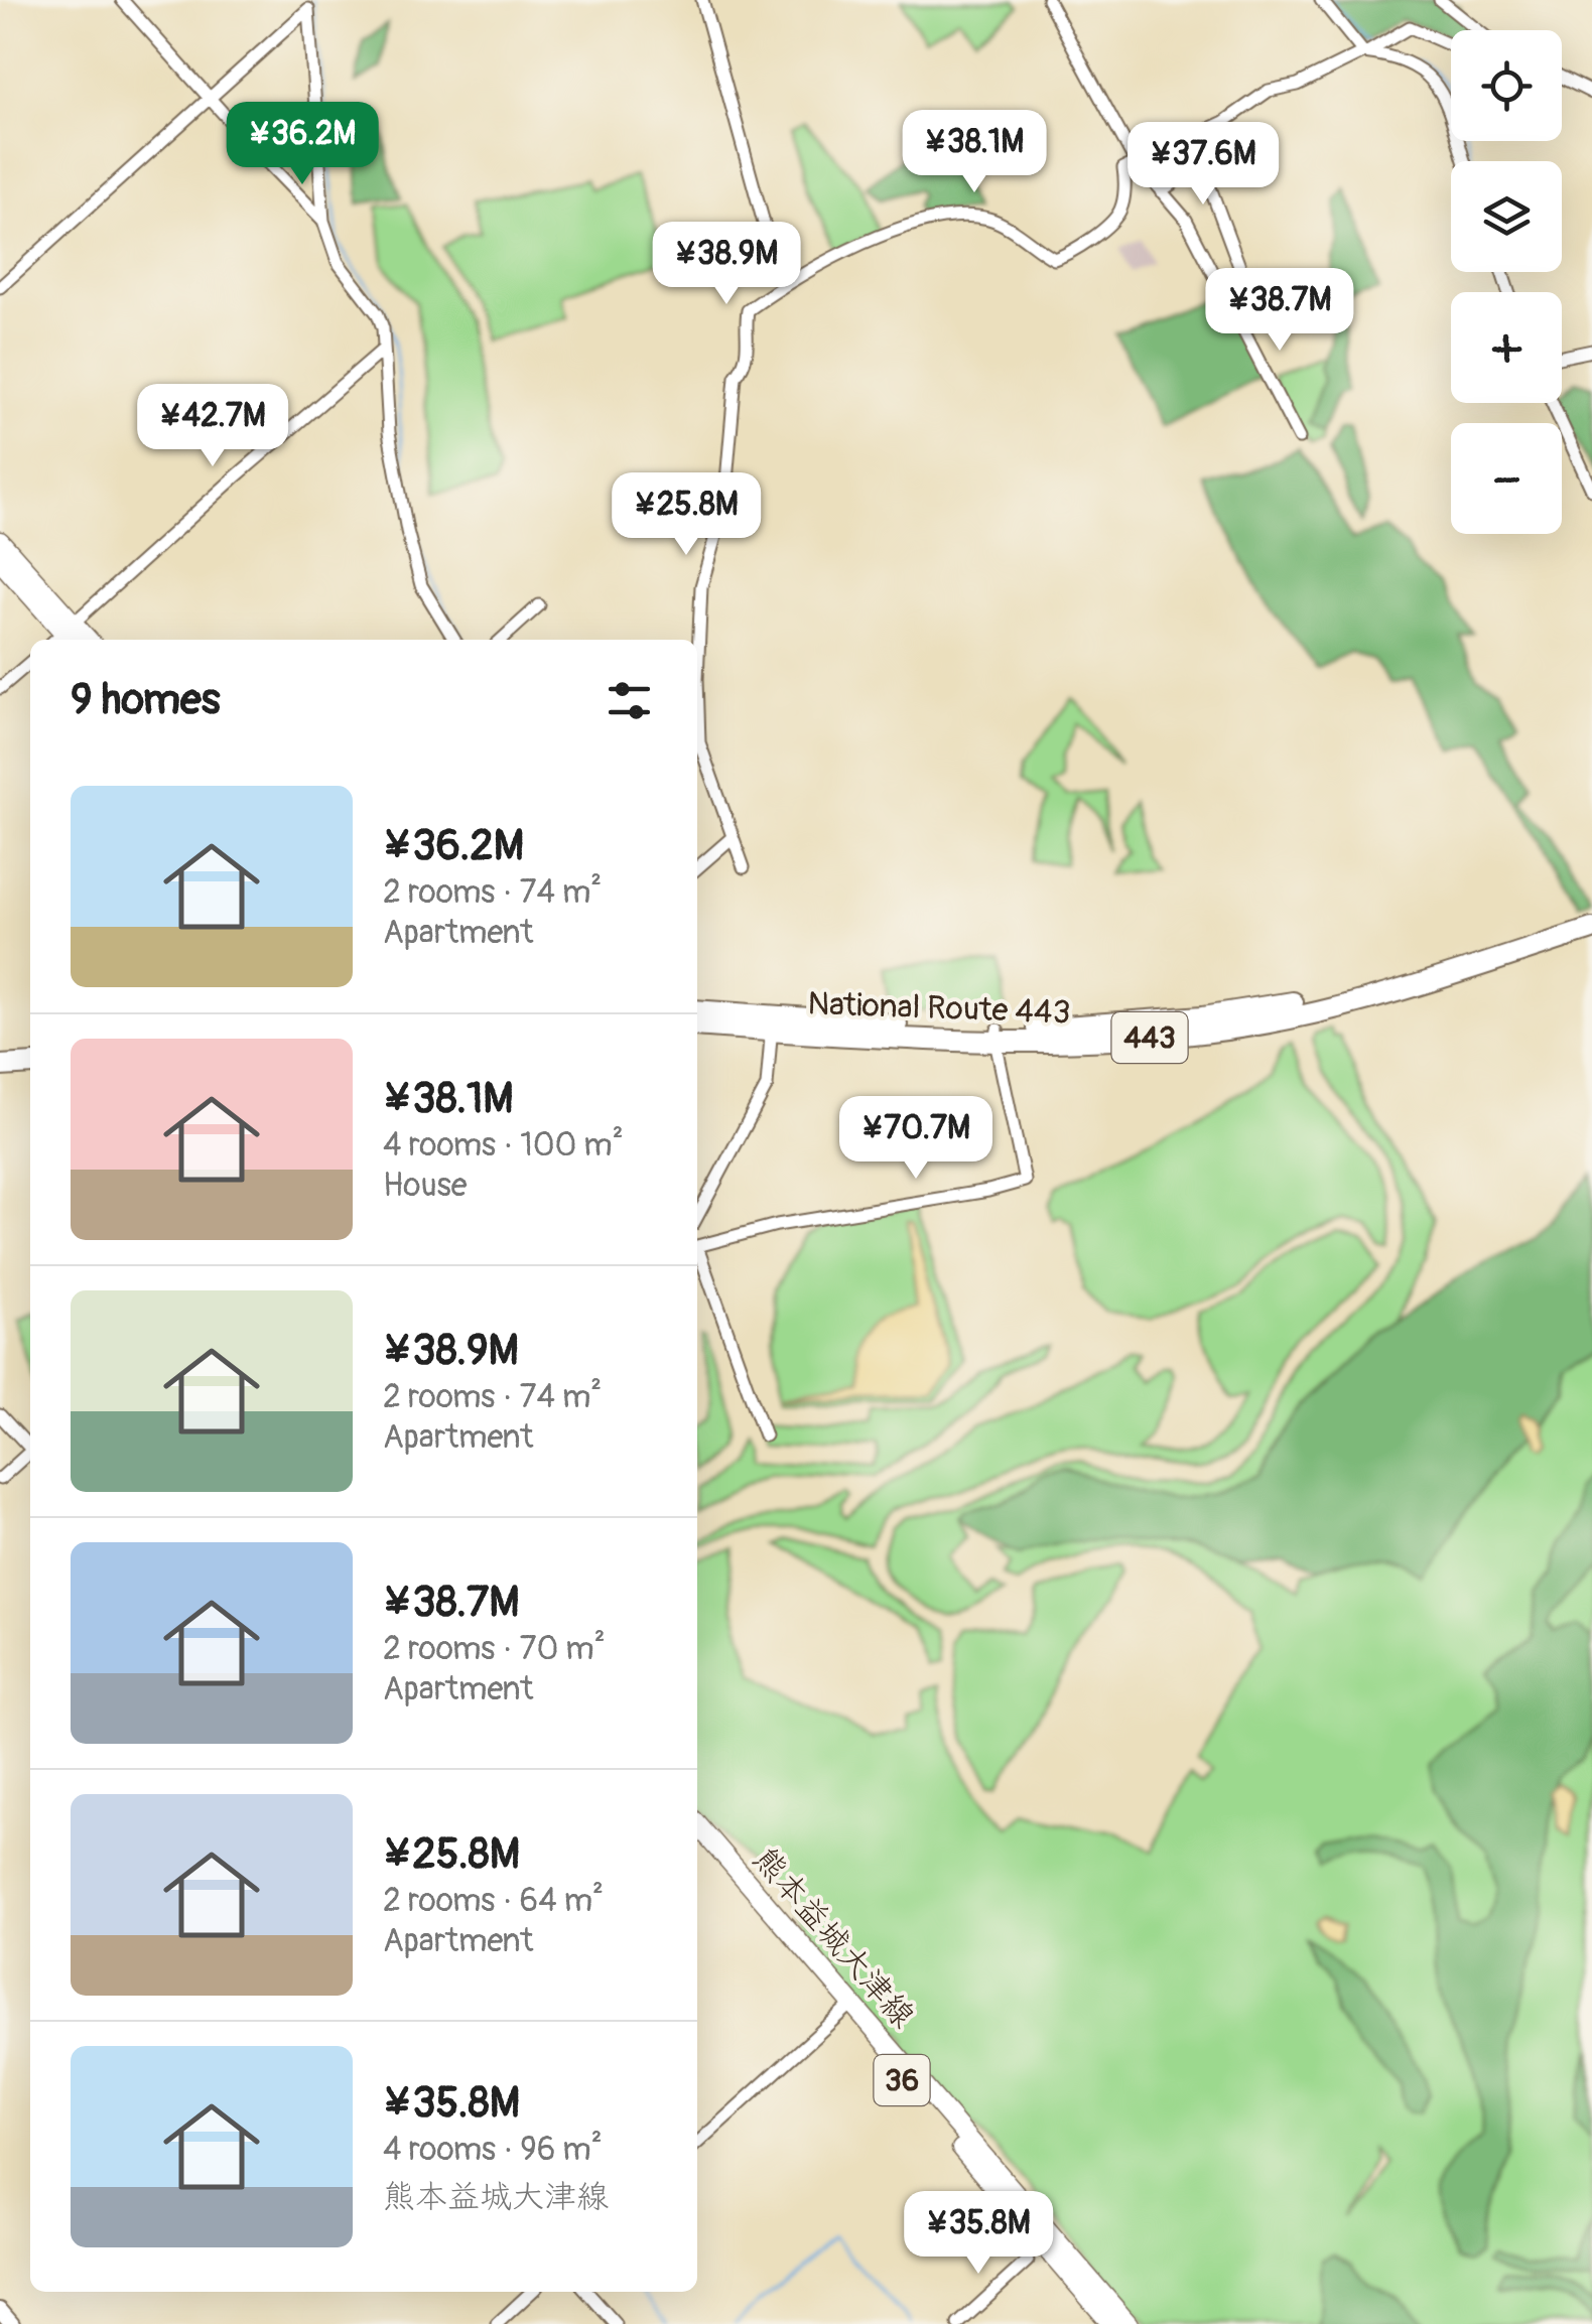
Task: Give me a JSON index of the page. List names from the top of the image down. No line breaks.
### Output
{"streets":{"highway":["National Route 443","443"],"main road":["熊本益城大津線","36"]},"page":{"map_buttons":["+","−"],"price":["¥36.2M","¥38.1M","¥37.6M","¥38.9M","¥38.7M","¥42.7M","¥25.8M","¥70.7M","¥35.8M"],"heading":"9 homes","list":[{"name":"¥36.2M","note":"2 rooms · 74 m² · Apartment"},{"name":"¥38.1M","note":"4 rooms · 100 m² · House"},{"name":"¥38.9M","note":"2 rooms · 74 m² · Apartment"},{"name":"¥38.7M","note":"2 rooms · 70 m² · Apartment"},{"name":"¥25.8M","note":"2 rooms · 64 m² · Apartment"},{"name":"¥35.8M","note":"4 rooms · 96 m² · 熊本益城大津線"}]}}
